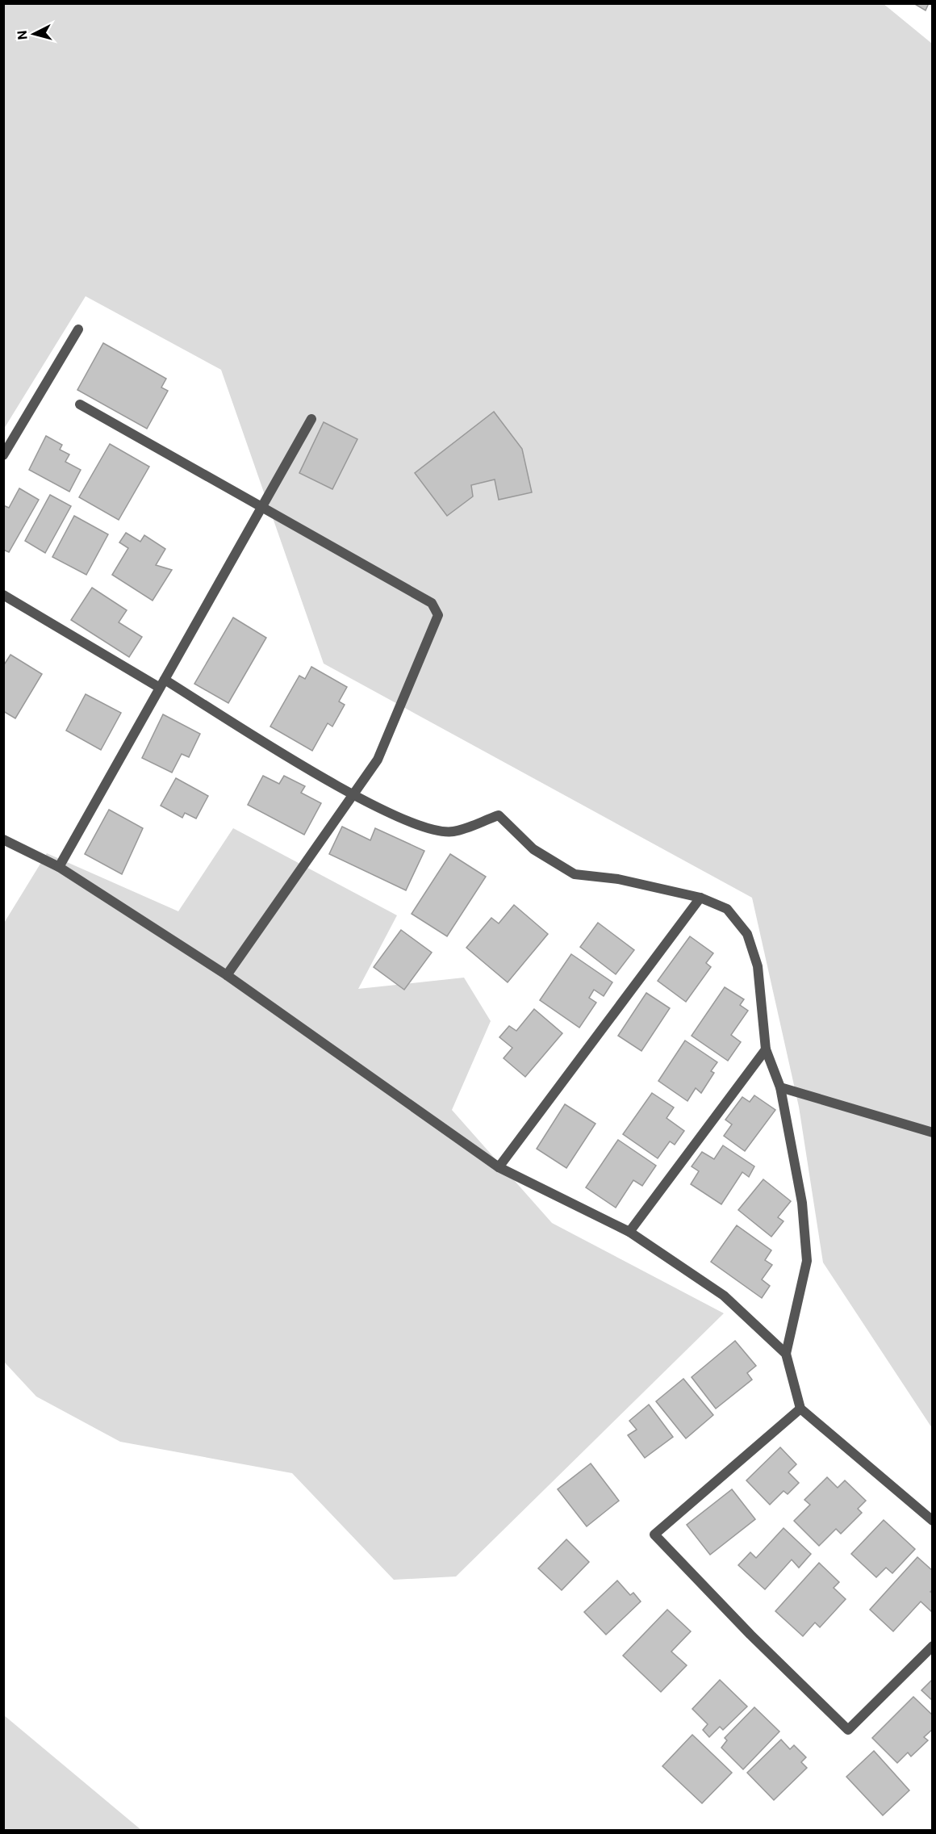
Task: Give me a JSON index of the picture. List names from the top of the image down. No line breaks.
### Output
{"north":"left"}
